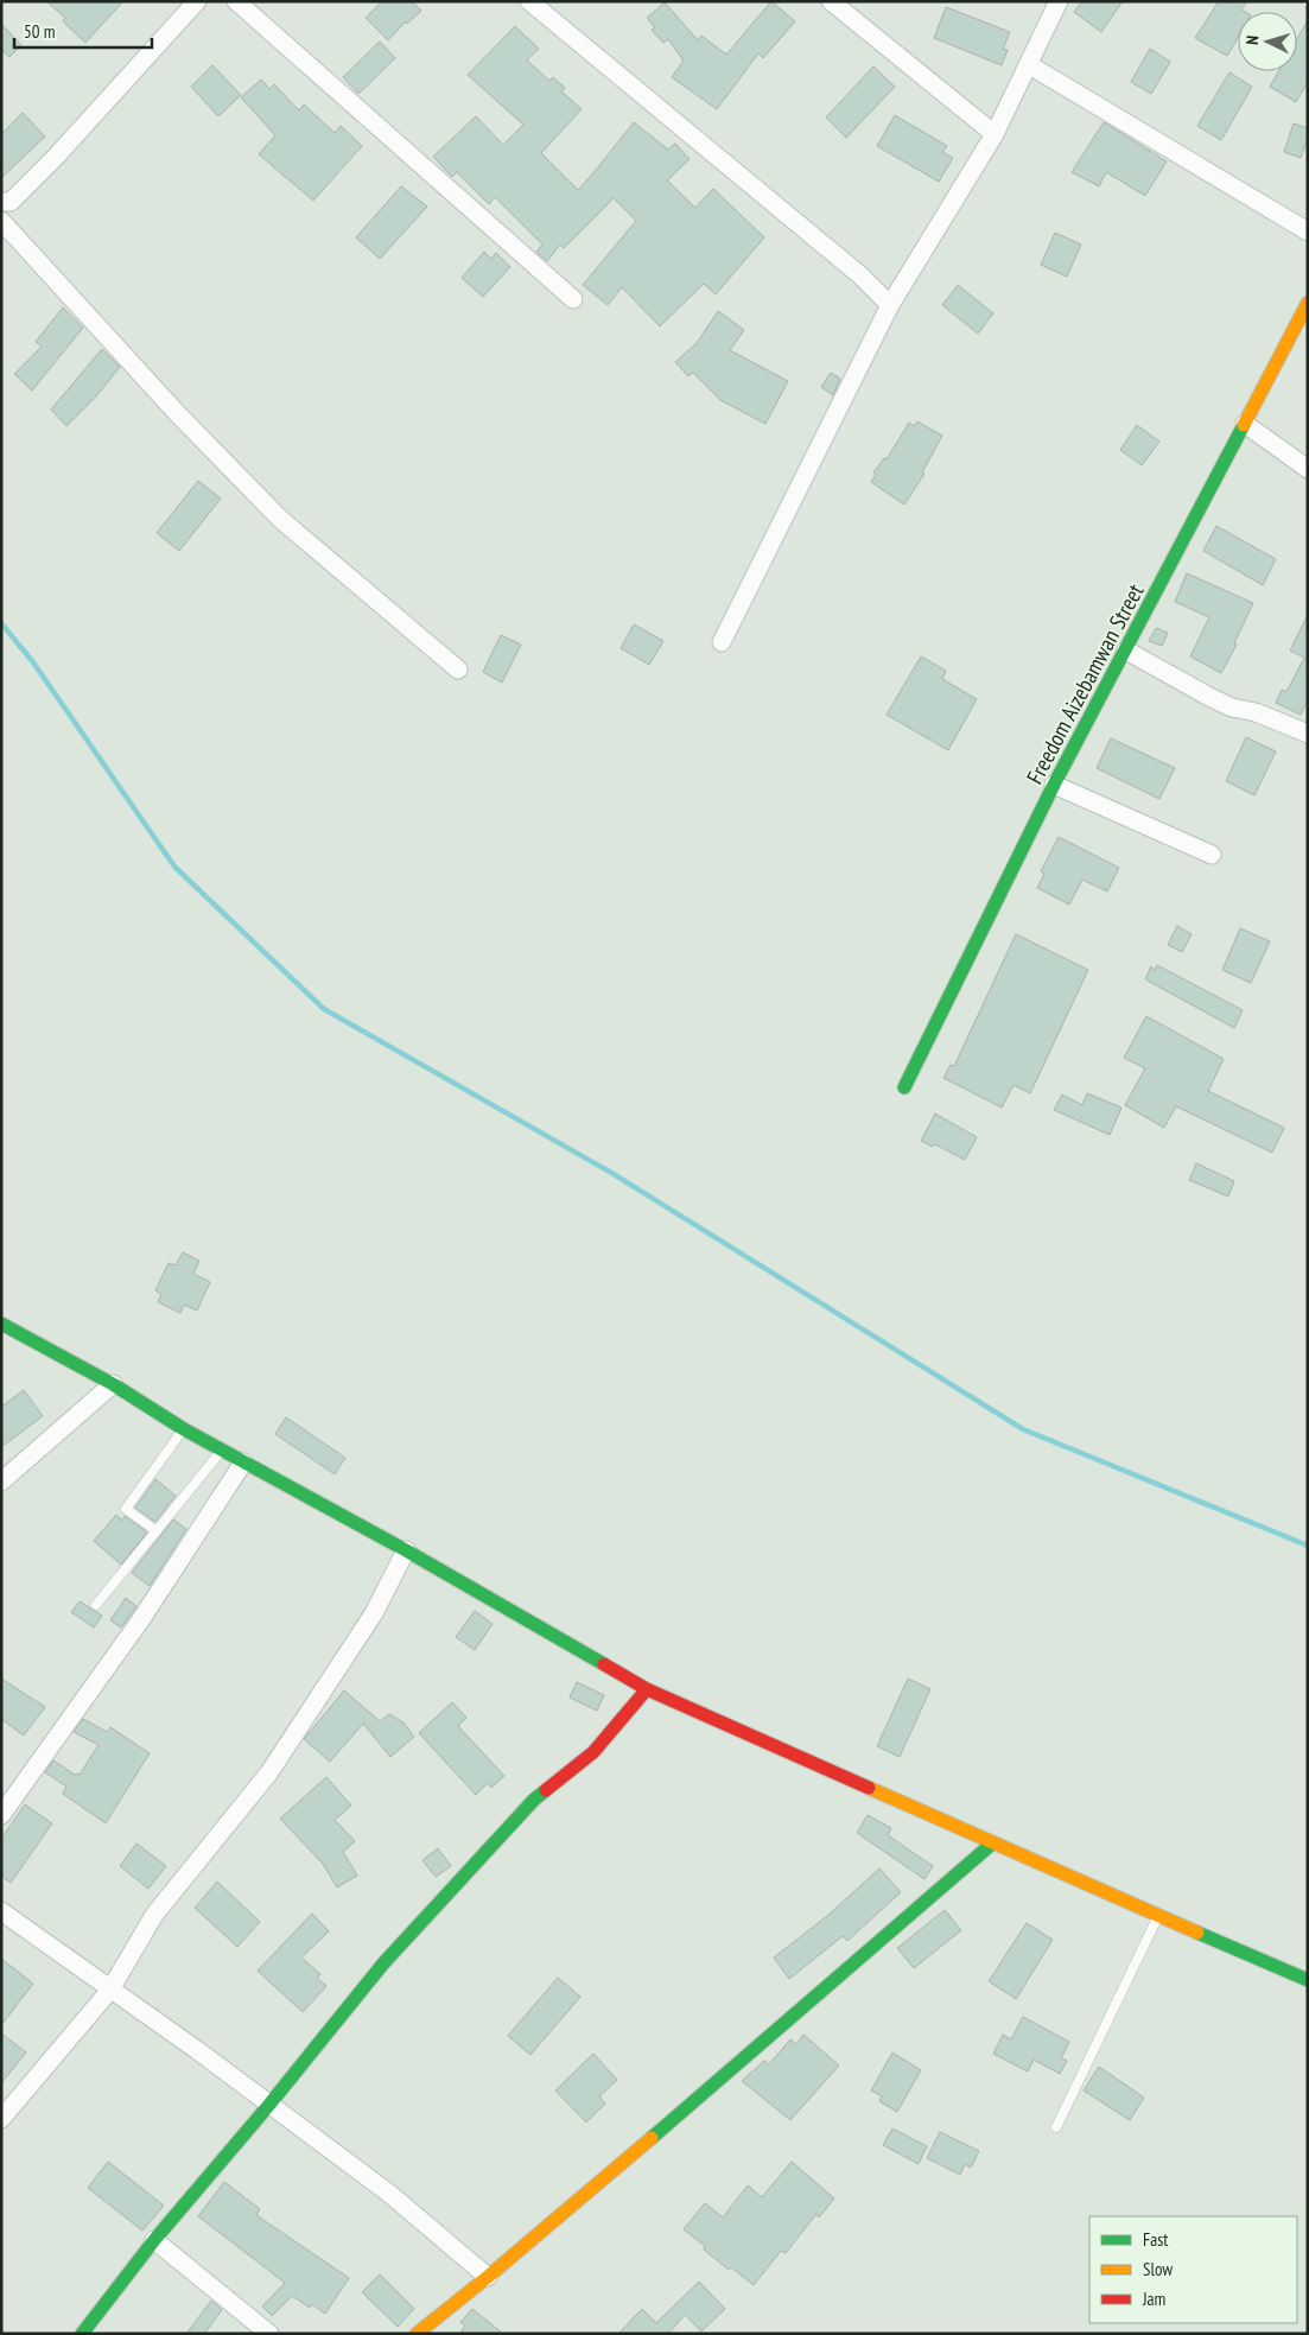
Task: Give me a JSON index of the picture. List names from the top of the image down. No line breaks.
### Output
{"streets":{"street":["Freedom Aizebamwan Street"]},"legend":["Fast","Slow","Jam"],"scale_bar":"50 m","north":"left"}
